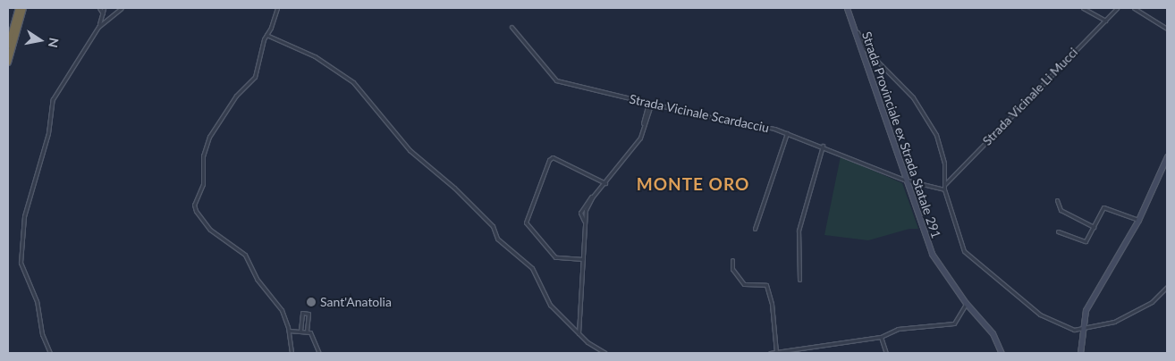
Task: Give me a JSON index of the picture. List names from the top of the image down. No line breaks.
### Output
{"streets":{"street":["Strada Vicinale Li Mucci","Strada Vicinale Scardacciu","Strada Provinciale ex Strada Statale 291"]},"crossings":[["Strada Vicinale Li Mucci","Strada Vicinale Scardacciu"],["Strada Vicinale Scardacciu","Strada Provinciale ex Strada Statale 291"]],"districts":["MONTE ORO"],"places":["Sant'Anatolia"],"north":"right"}
